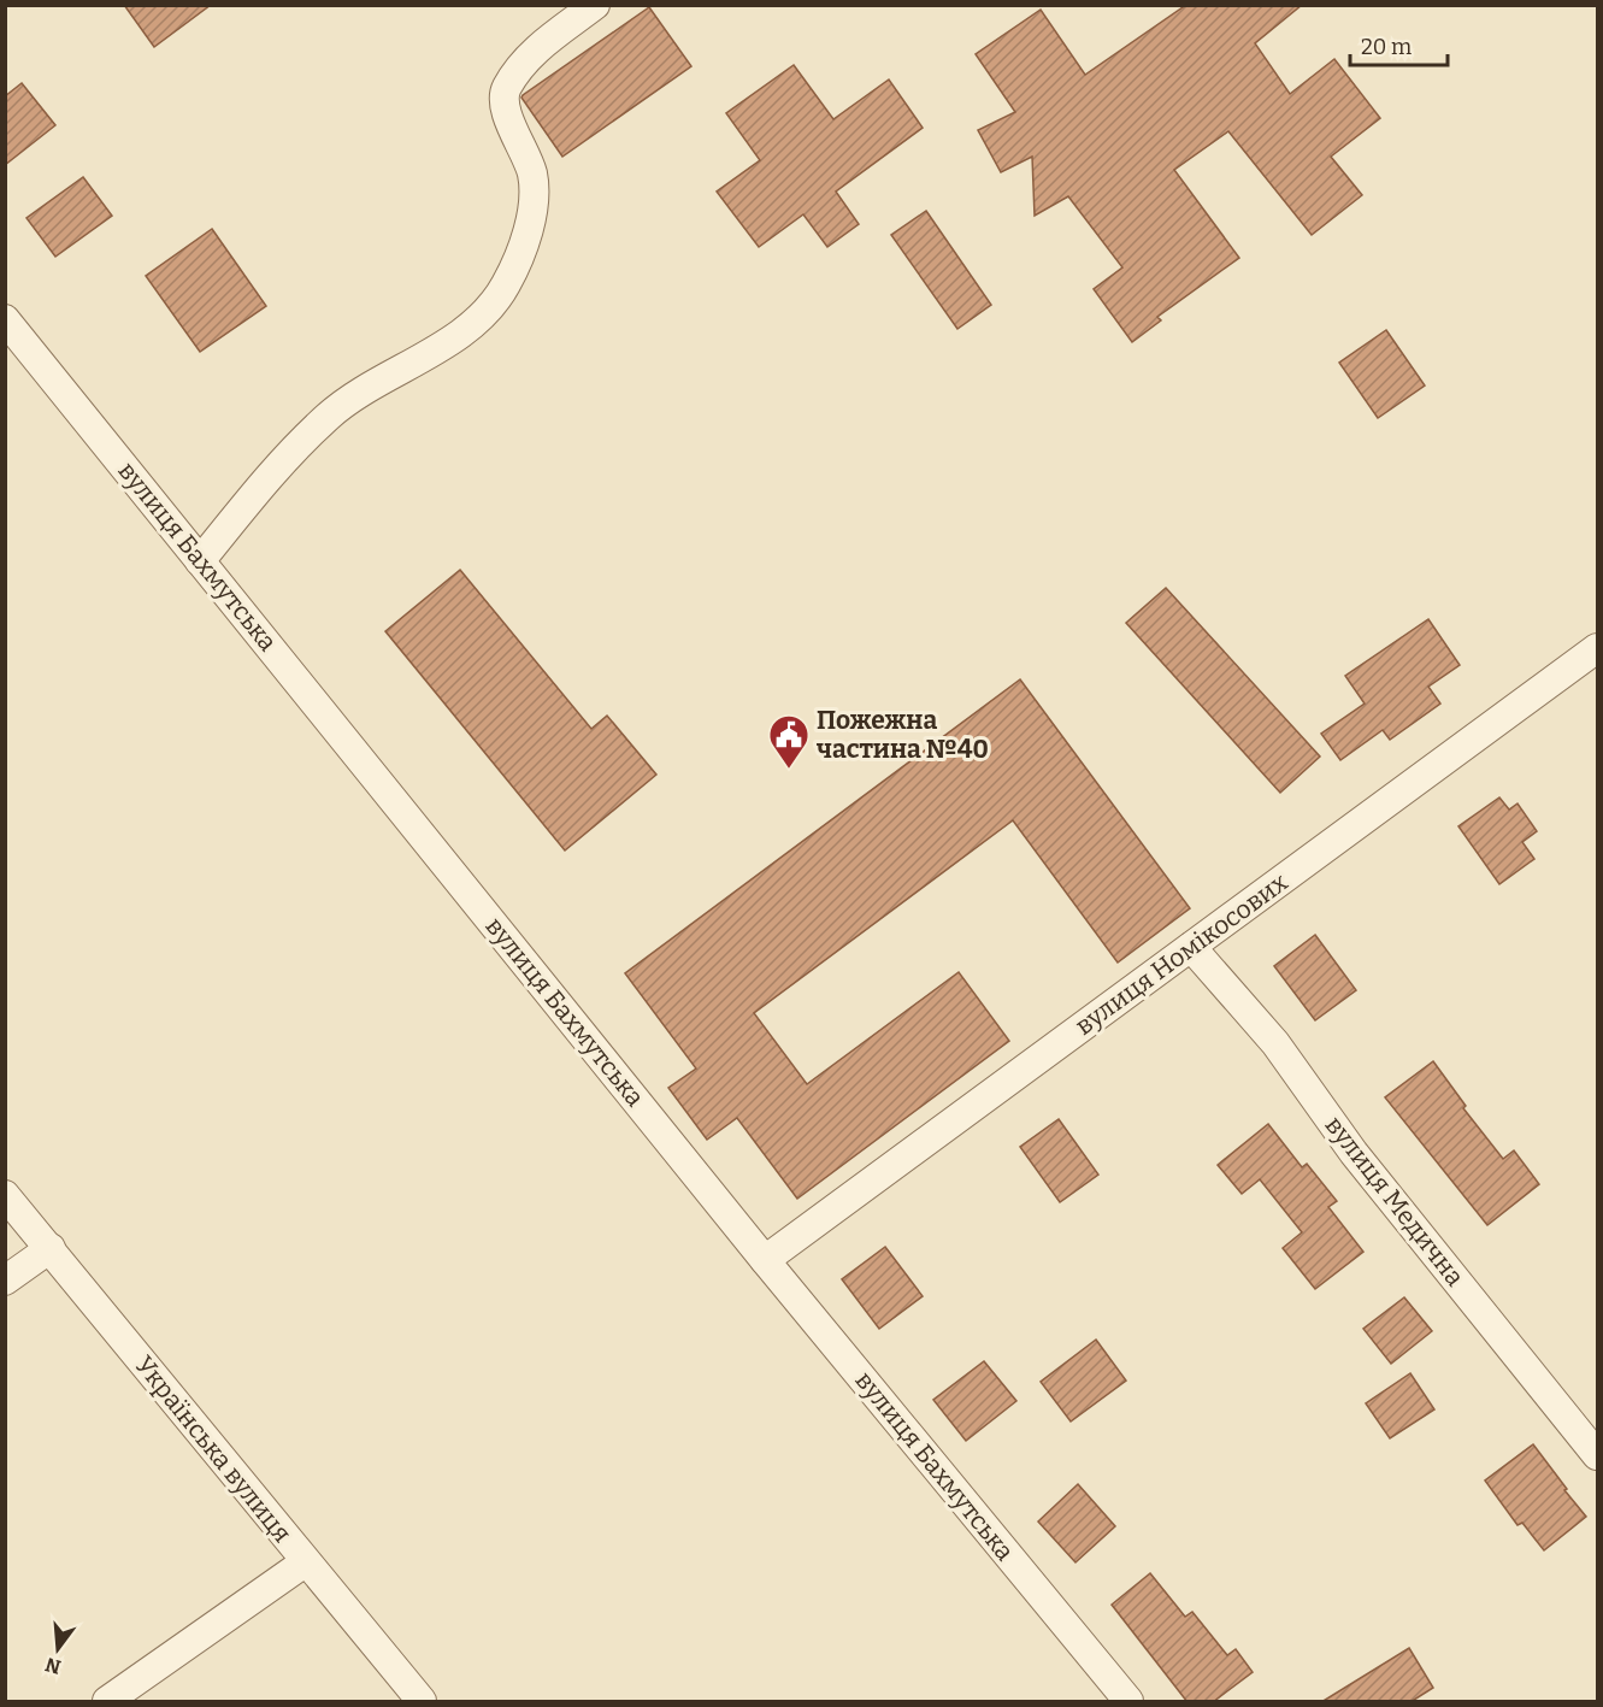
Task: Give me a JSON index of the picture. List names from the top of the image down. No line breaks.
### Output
{"streets":{"street":["вулиця Бахмутська","вулиця Номікосових","вулиця Медична","Українська вулиця"]},"crossings":[["вулиця Бахмутська","вулиця Номікосових"],["вулиця Номікосових","вулиця Медична"]],"places":{"public building":["Пожежна частина №40"]},"scale_bar":"20 m","north":"bottom"}
